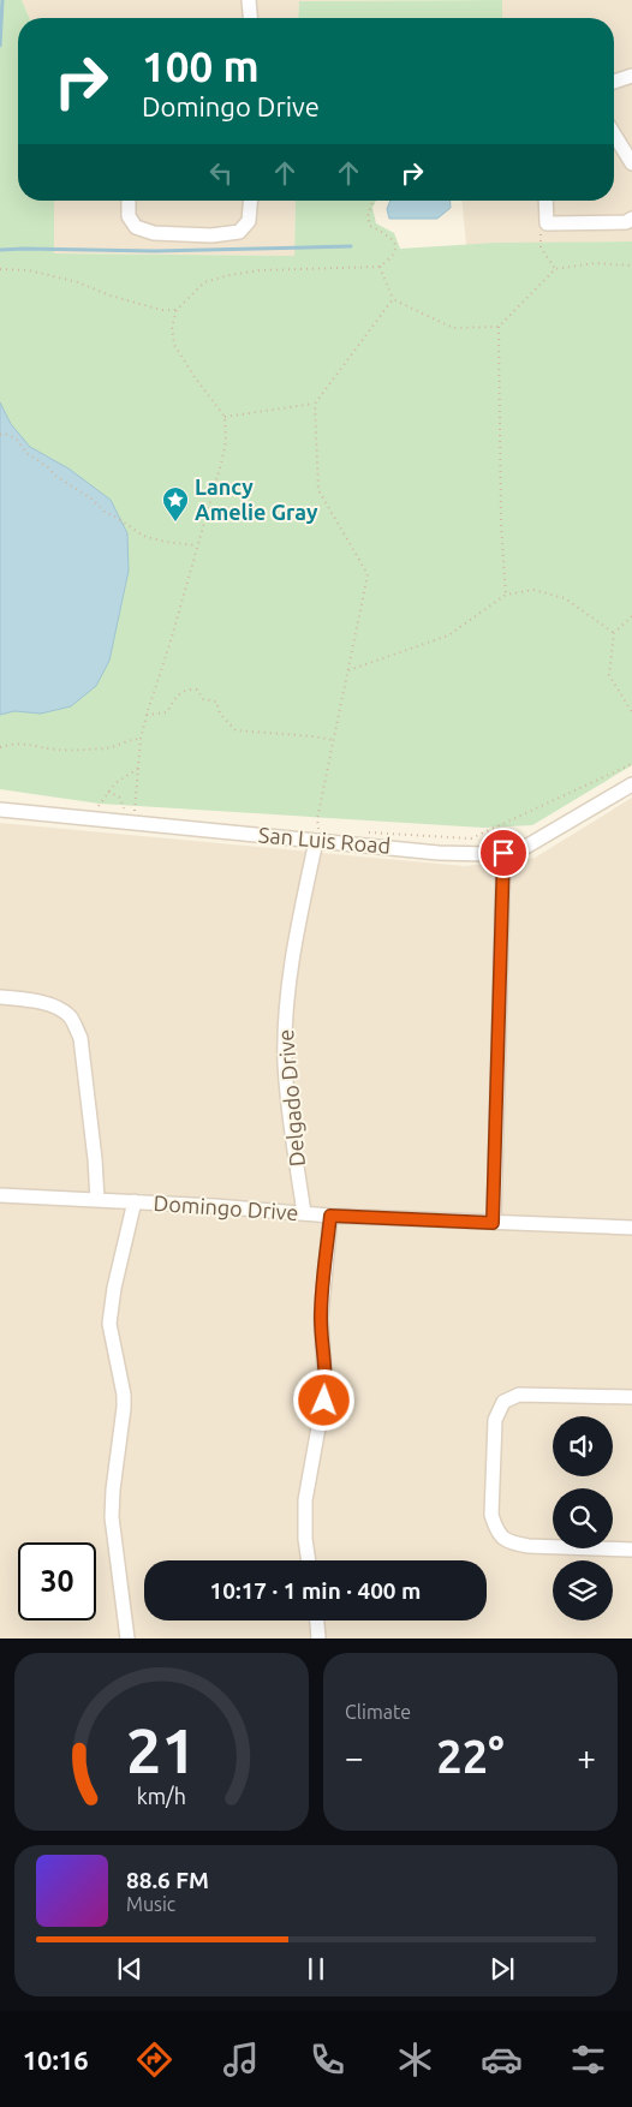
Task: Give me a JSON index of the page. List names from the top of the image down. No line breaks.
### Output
{"streets":{"street":["San Luis Road","Delgado Drive","Domingo Drive"]},"crossings":[["San Luis Road","Delgado Drive"],["Delgado Drive","Domingo Drive"]],"places":{"place":["Lancy Amelie Gray"]},"page":{"turn":["100 m","Domingo Drive"],"limit":"30","trip":"10:17 · 1 min · 400 m","tile":"Climate","heat":["−","22°","+"],"song":["88.6 FM","Music"],"tabs":"10:16","gauge":["21","km/h"]}}
